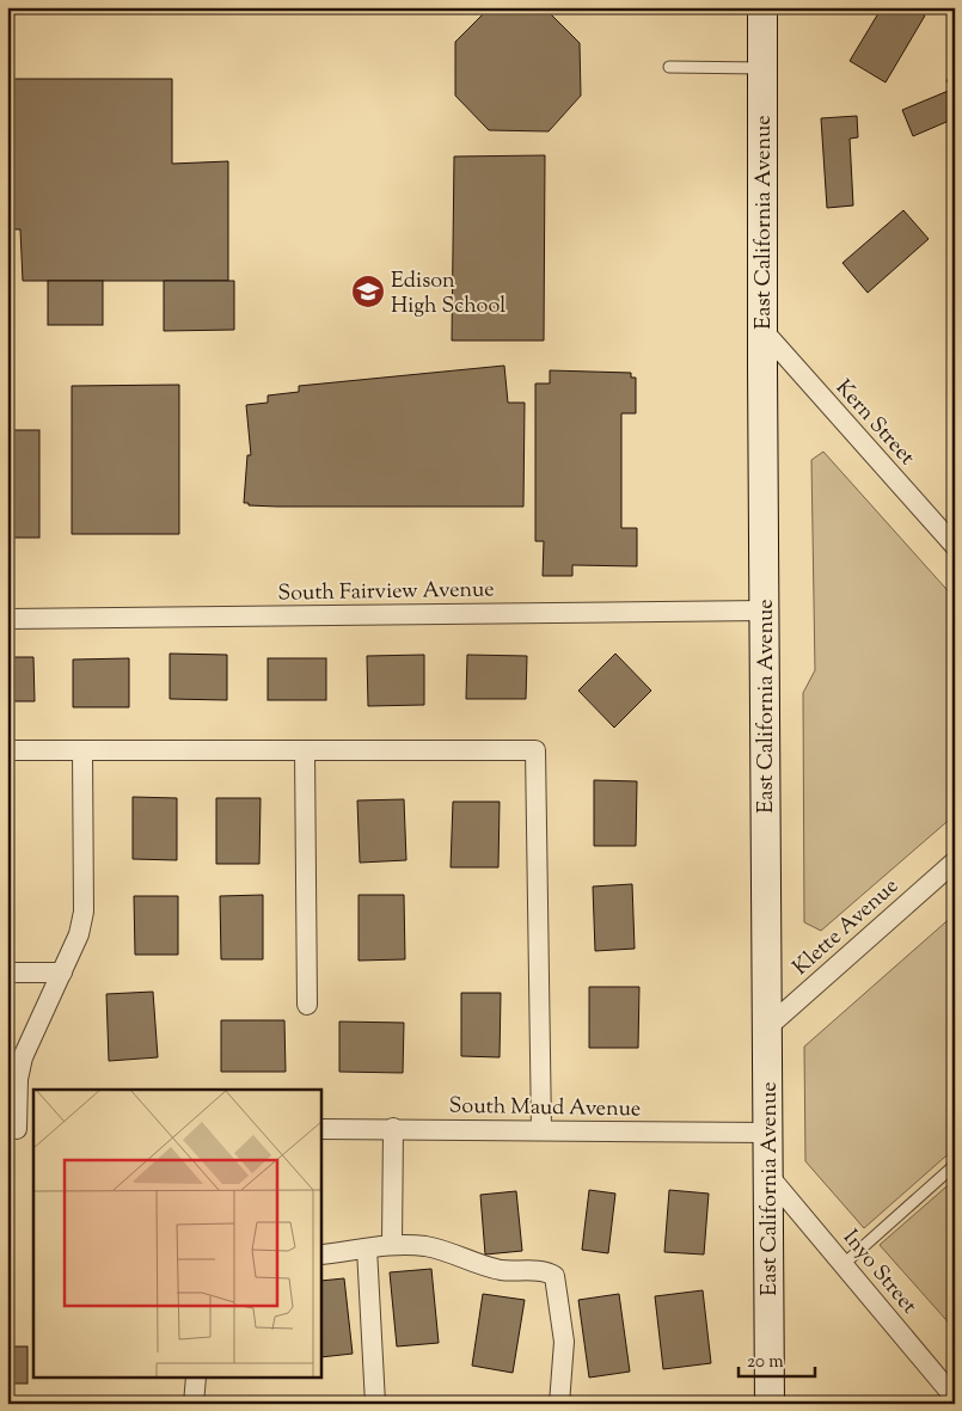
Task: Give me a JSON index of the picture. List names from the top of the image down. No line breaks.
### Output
{"streets":{"main road":["East California Avenue"],"street":["Kern Street","South Fairview Avenue","Klette Avenue","South Maud Avenue","Inyo Street"]},"crossings":[["East California Avenue","Kern Street"],["East California Avenue","South Fairview Avenue"],["East California Avenue","Klette Avenue"],["East California Avenue","South Maud Avenue"],["East California Avenue","Inyo Street"]],"places":{"school or university":["Edison High School"]},"scale_bar":"20 m"}
